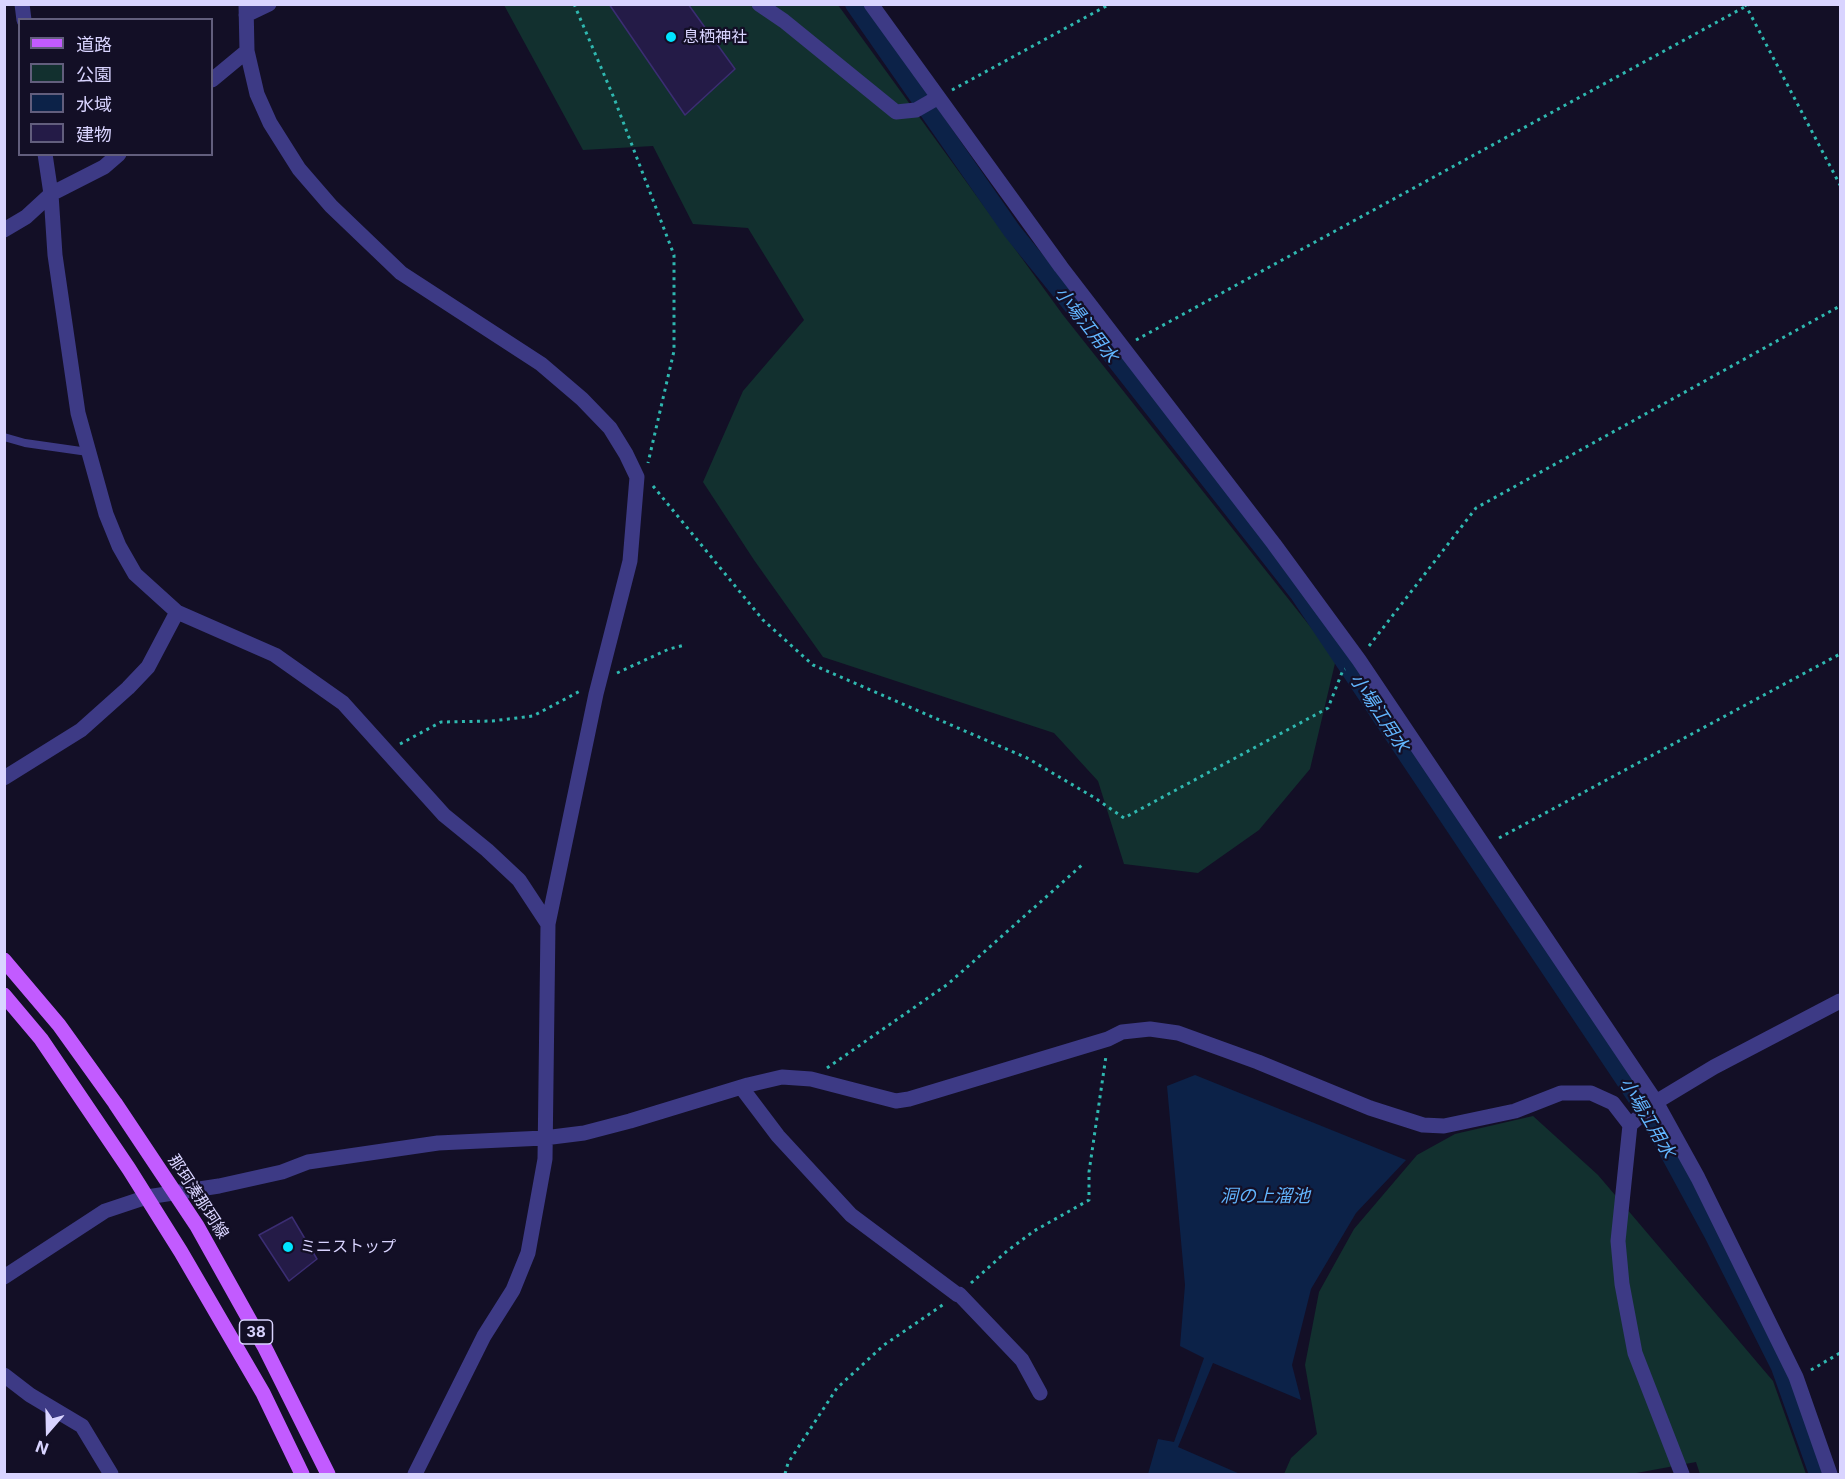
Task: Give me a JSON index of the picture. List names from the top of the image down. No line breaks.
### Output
{"streets":{"main road":["那珂湊那珂線","38"]},"water":["小場江用水","洞の上溜池"],"places":["息栖神社","ミニストップ"],"legend":["道路","公園","水域","建物"],"north":"bottom"}
